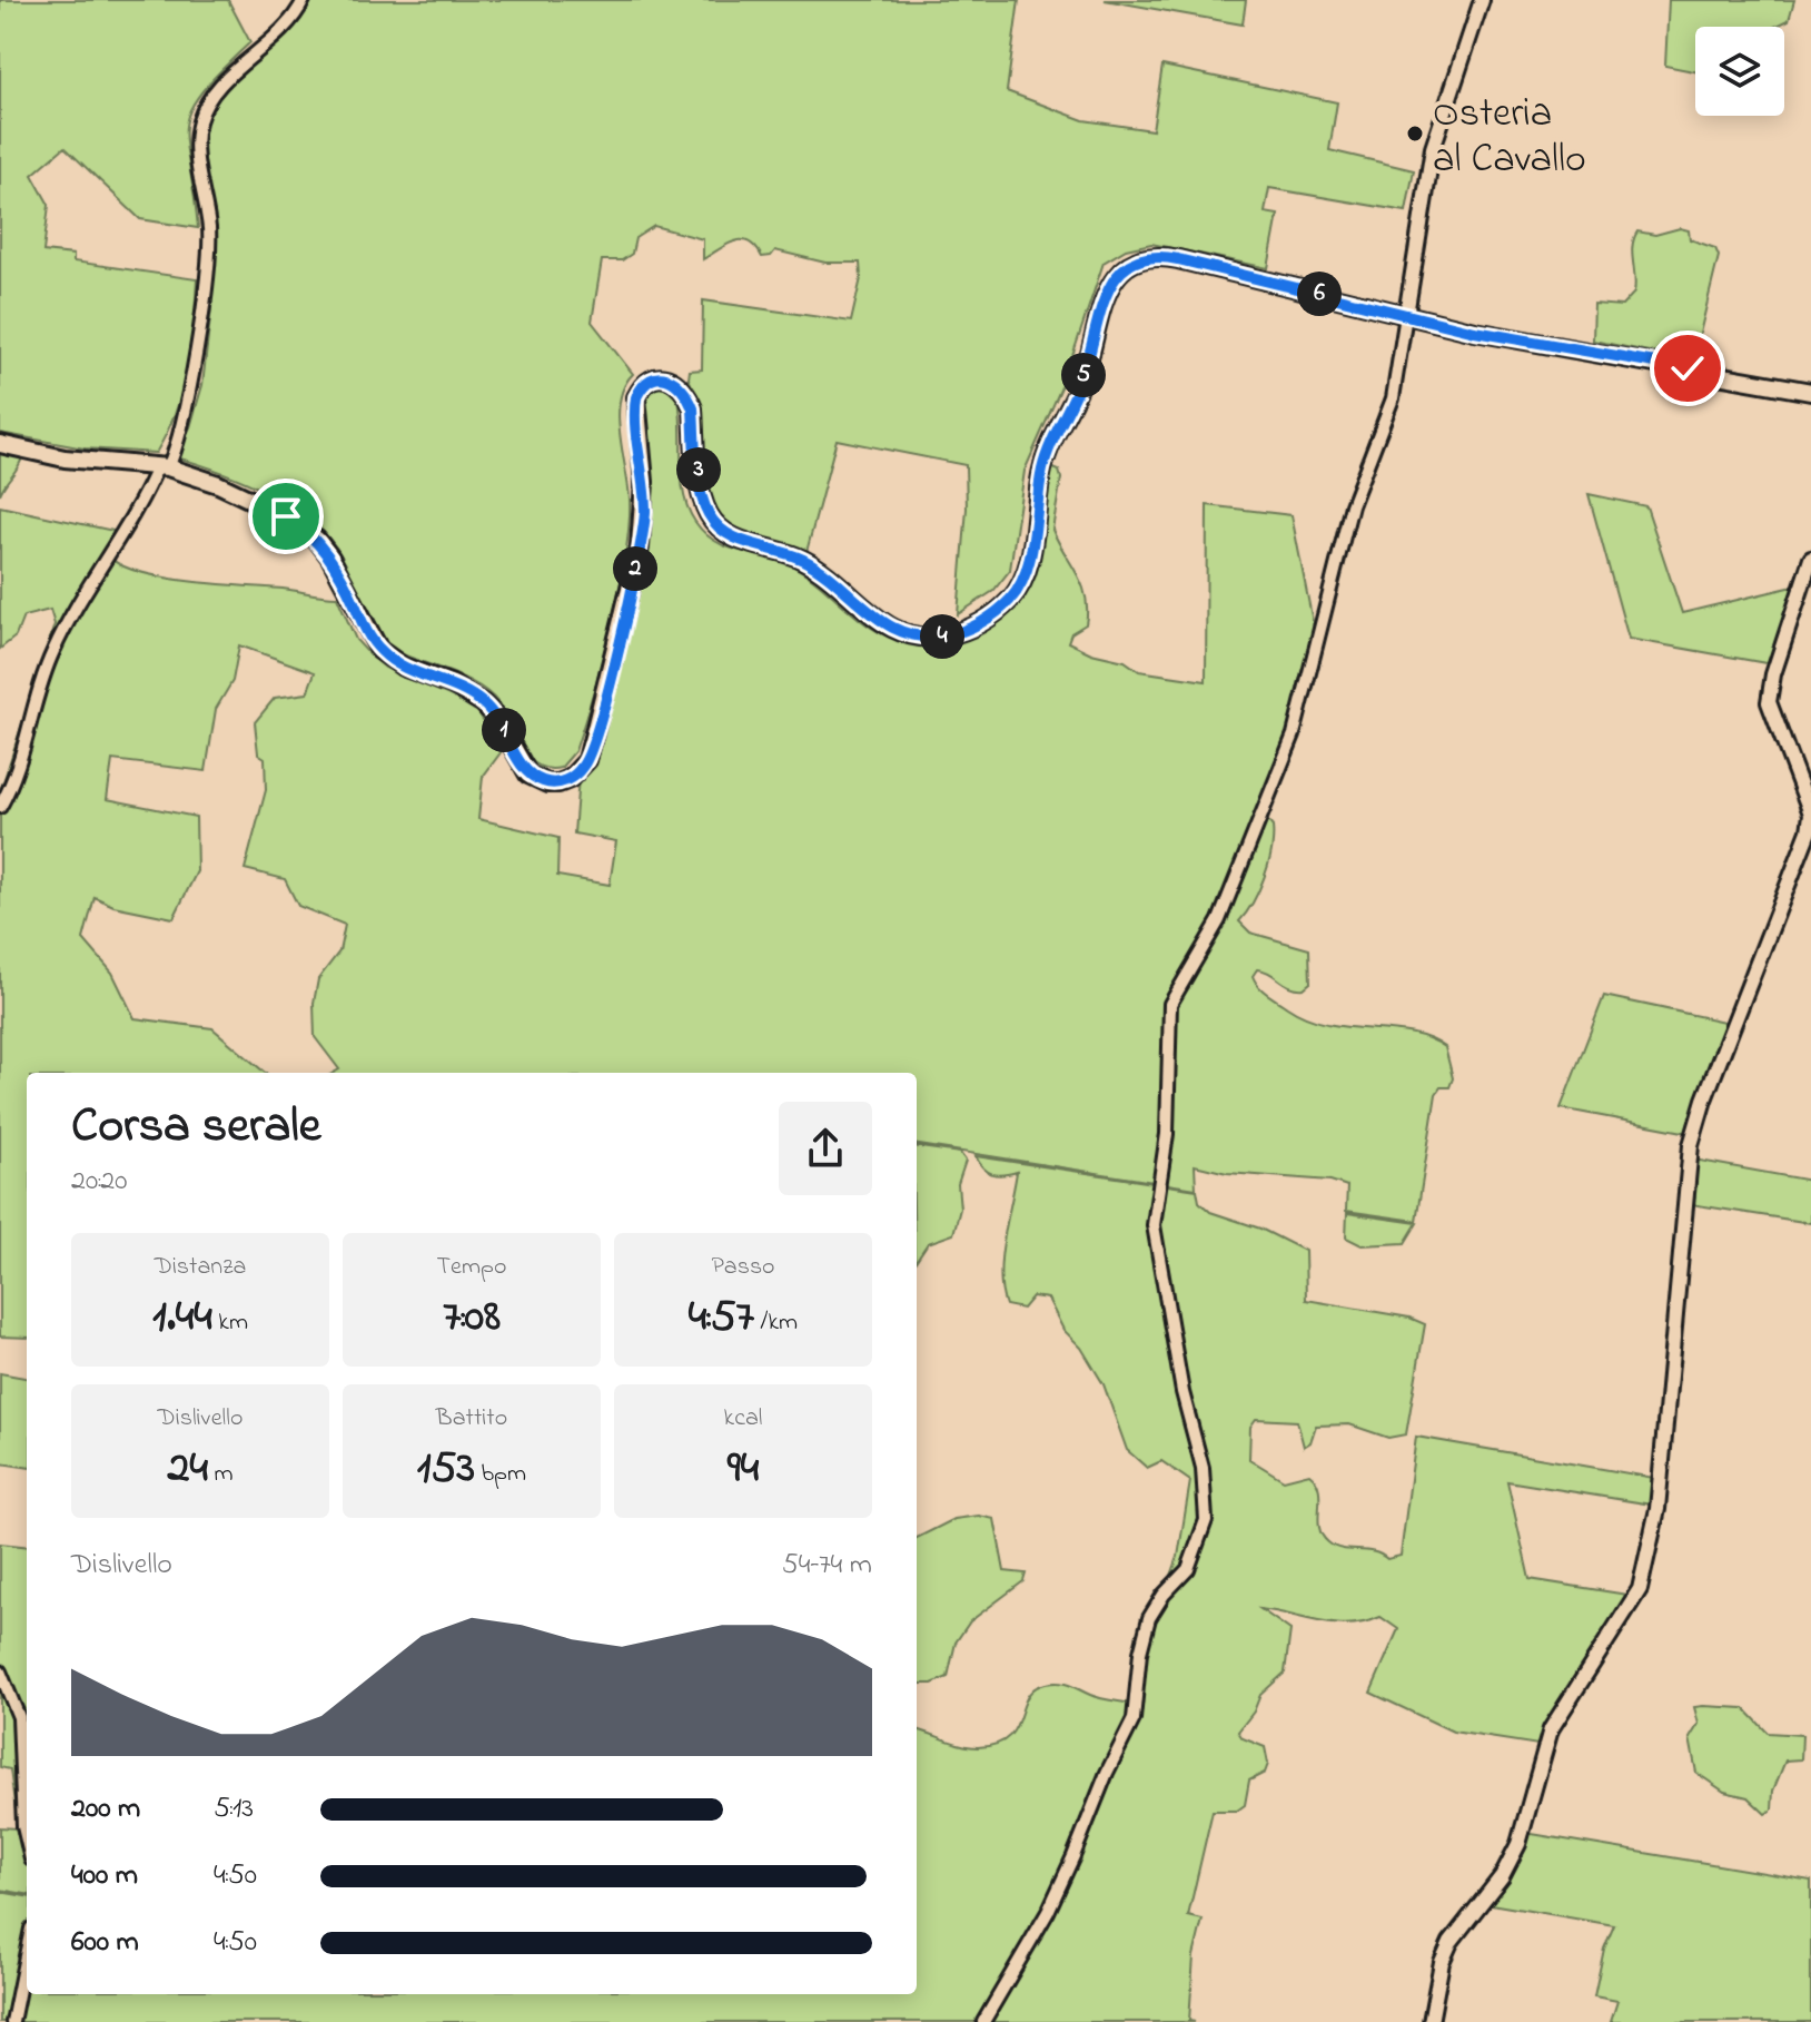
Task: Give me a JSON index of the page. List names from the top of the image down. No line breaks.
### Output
{"places":["Osteria al Cavallo"],"page":{"pins":["6","5","3","2","4","1"],"heading":["Corsa serale","20:20"],"stats":[["Distanza","1.44 km"],["Tempo","7:08"],["Passo","4:57 /km"],["Dislivello","24 m"],["Battito","153 bpm"],["kcal","94"]],"chart":["Dislivello","54–74 m"],"list":[{"name":"200 m","note":"5:13"},{"name":"400 m","note":"4:50"},{"name":"600 m","note":"4:50"}]}}
